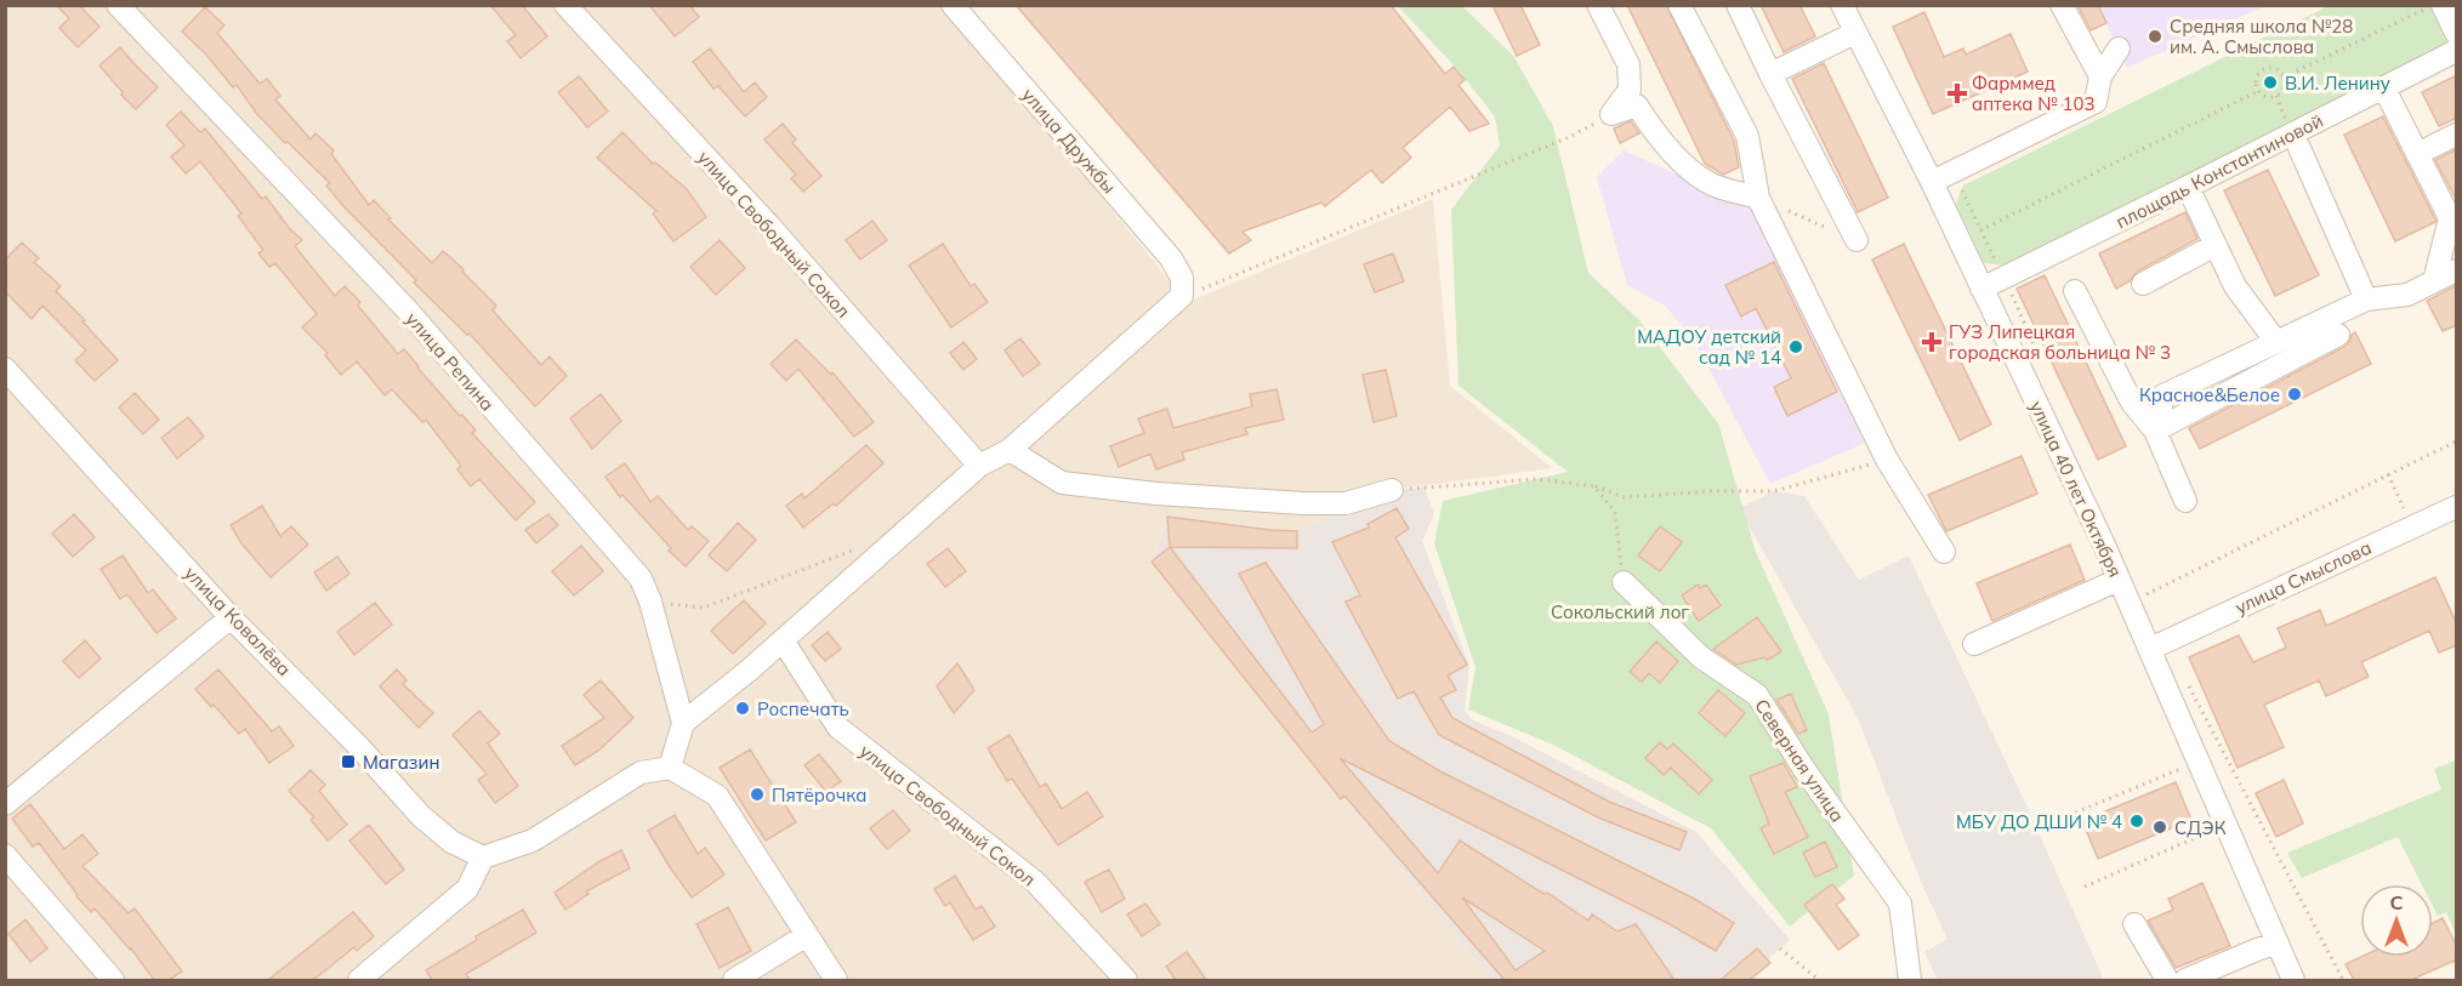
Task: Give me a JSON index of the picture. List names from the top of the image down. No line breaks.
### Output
{"streets":{"street":["улица Дружбы","площадь Константиновой","улица Свободный Сокол","улица Репина","улица 40 лет Октября","улица Смыслова","улица Ковалёва","Северная улица"]},"crossings":[["площадь Константиновой","улица 40 лет Октября"],["улица 40 лет Октября","улица Смыслова"]],"parks":["Сокольский лог"],"places":{"other":["Средняя школа №28 им. А. Смыслова","В.И. Ленину","МАДОУ детский сад № 14","Красное&Белое","Роспечать","Пятёрочка","МБУ ДО ДШИ № 4","СДЭК"],"health":["Фарммед аптека № 103","ГУЗ Липецкая городская больница № 3"],"transit":["Магазин"]},"north":"top"}
